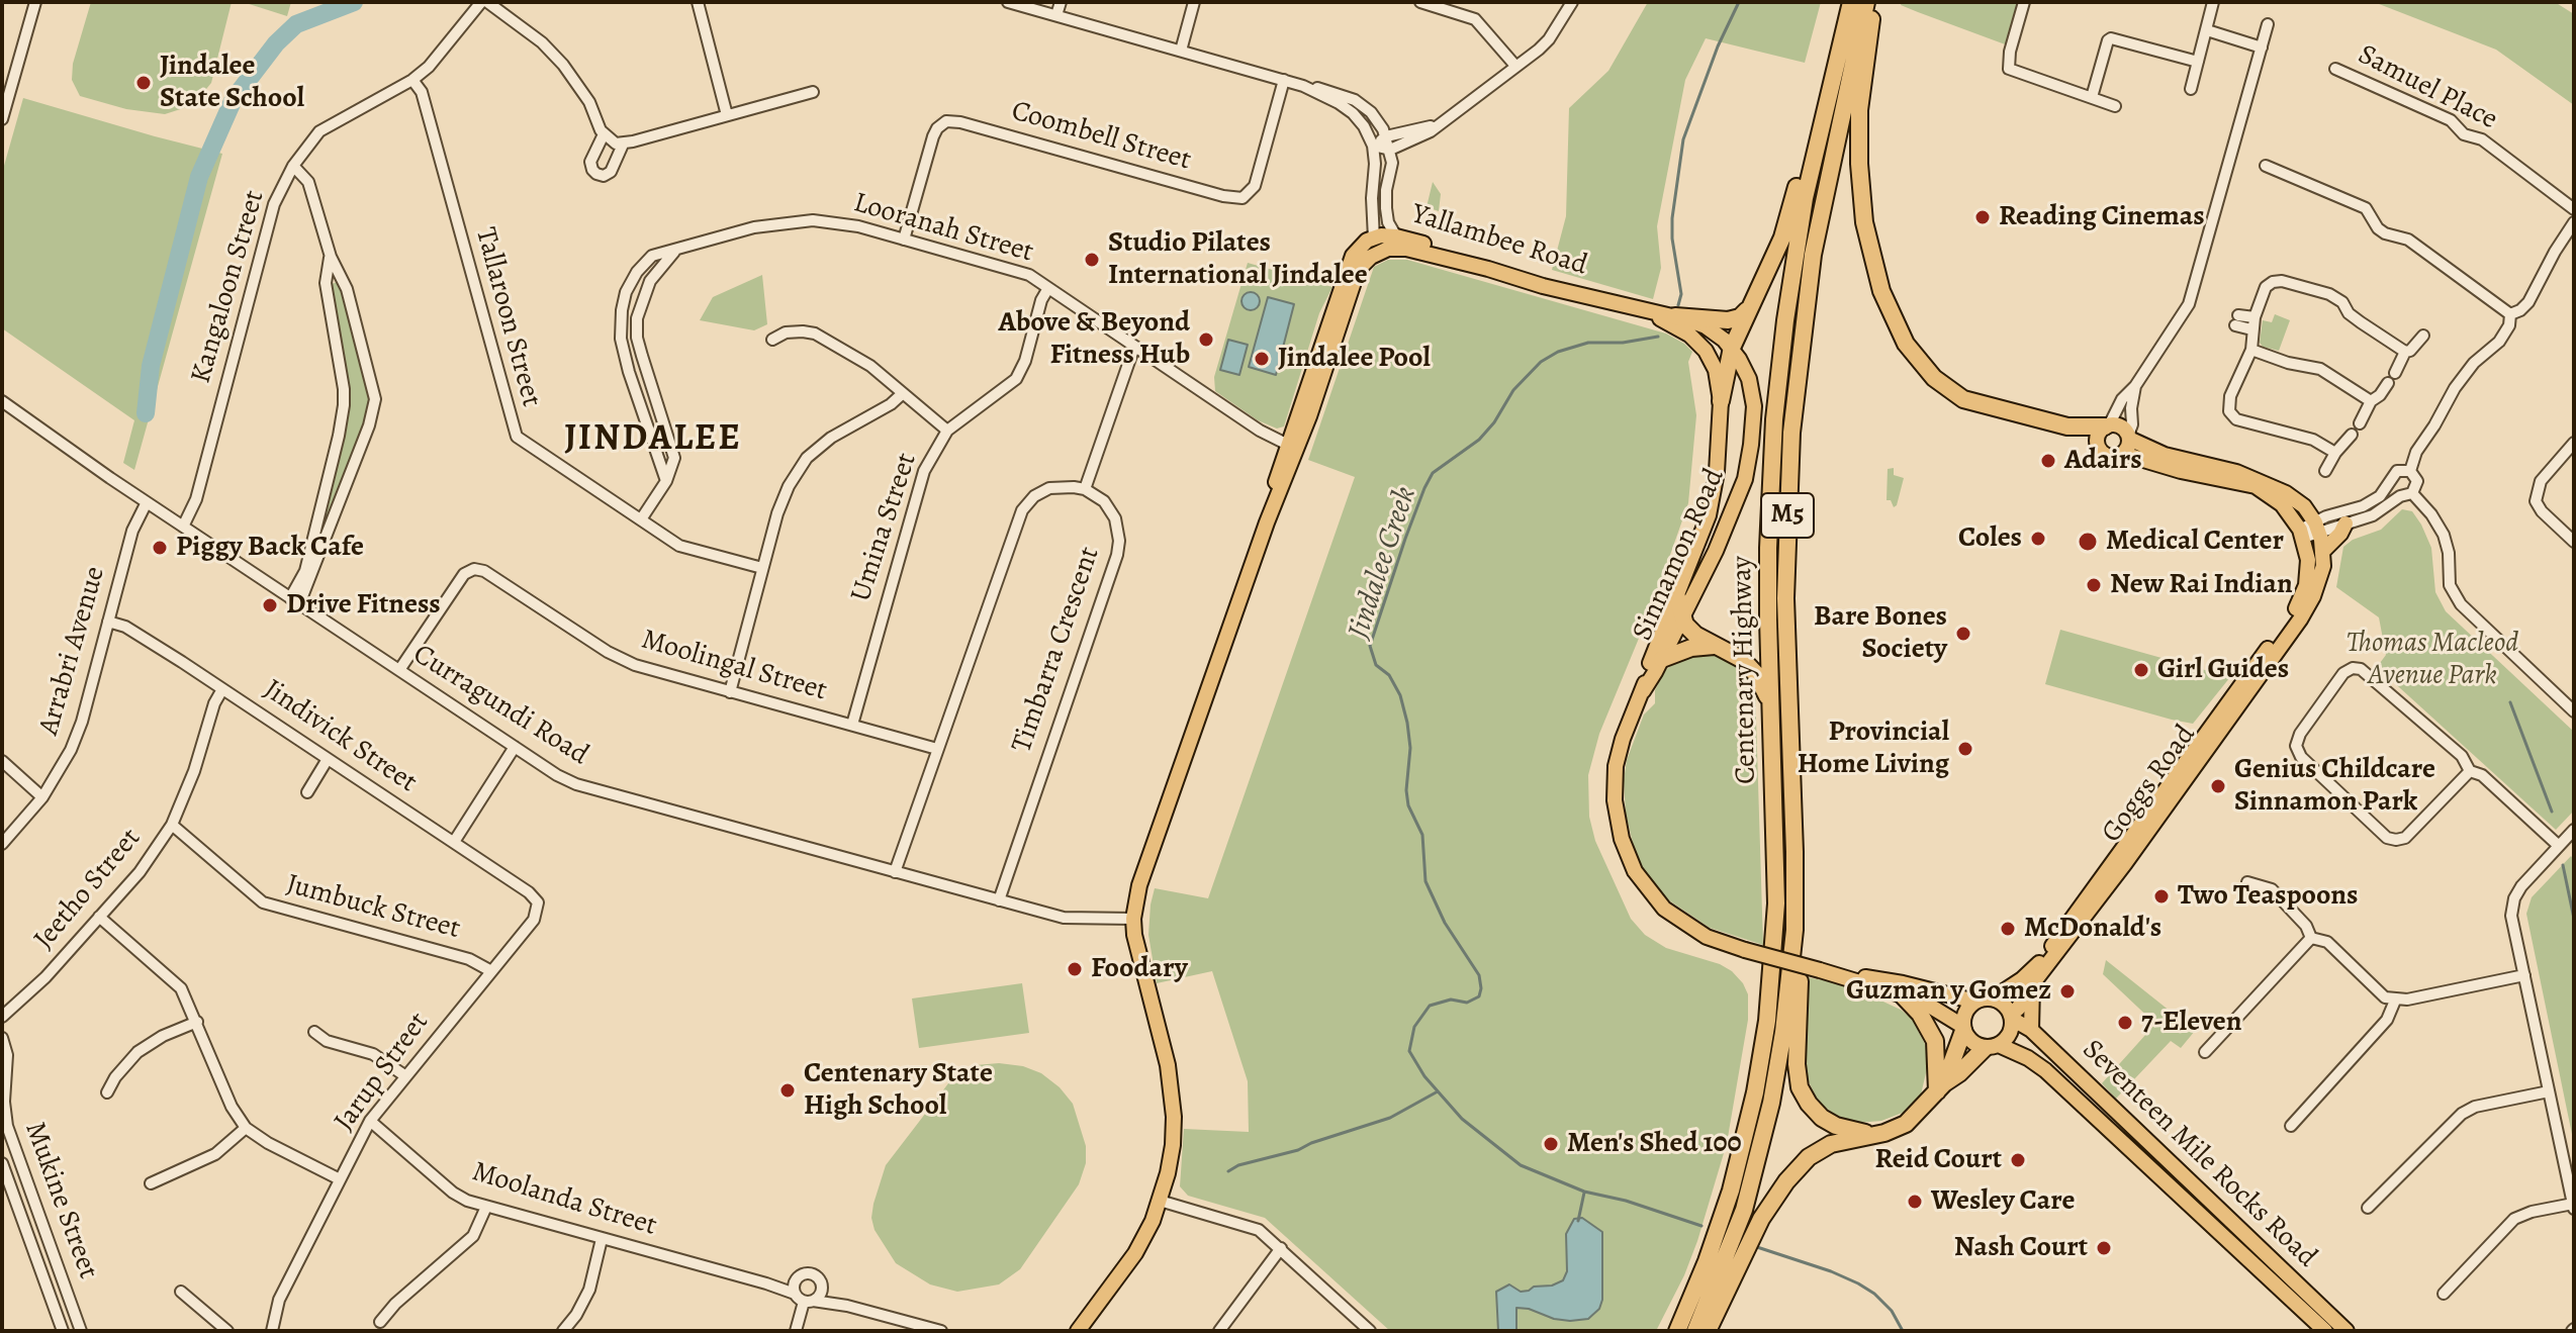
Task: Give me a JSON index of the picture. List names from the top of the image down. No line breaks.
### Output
{"streets":{"highway":["M5","Centenary Highway"],"main road":["Yallambee Road","Sinnamon Road","Goggs Road","Seventeen Mile Rocks Road"],"street":["Samuel Place","Coombell Street","Looranah Street","Kangaloon Street","Tallaroon Street","Umina Street","Timbarra Crescent","Arrabri Avenue","Moolingal Street","Curragundi Road","Jindivick Street","Jeetho Street","Jumbuck Street","Jarup Street","Moolanda Street","Mukine Street"]},"crossings":[["Coombell Street","Looranah Street"],["Looranah Street","Yallambee Road"],["Looranah Street","Umina Street"],["Yallambee Road","Sinnamon Road"],["Yallambee Road","Curragundi Road"],["Kangaloon Street","Tallaroon Street"],["Kangaloon Street","Curragundi Road"],["Umina Street","Moolingal Street"],["Sinnamon Road","Goggs Road"],["Sinnamon Road","Seventeen Mile Rocks Road"],["Timbarra Crescent","Curragundi Road"],["Arrabri Avenue","Curragundi Road"],["Arrabri Avenue","Jindivick Street"],["Moolingal Street","Curragundi Road"],["Jindivick Street","Jeetho Street"],["Jindivick Street","Jarup Street"],["Goggs Road","Seventeen Mile Rocks Road"],["Jeetho Street","Jumbuck Street"],["Jumbuck Street","Jarup Street"],["Jarup Street","Moolanda Street"]],"districts":["JINDALEE"],"water":["Jindalee Creek"],"parks":["Thomas Macleod Avenue Park"],"places":["Jindalee State School","Reading Cinemas","Studio Pilates International Jindalee","Above & Beyond Fitness Hub","Jindalee Pool","Adairs","Coles","Medical Center","Piggy Back Cafe","New Rai Indian","Drive Fitness","Bare Bones Society","Girl Guides","Provincial Home Living","Genius Childcare Sinnamon Park","Two Teaspoons","McDonald's","Foodary","Guzman y Gomez","7-Eleven","Centenary State High School","Men's Shed 100","Reid Court","Wesley Care","Nash Court"]}
